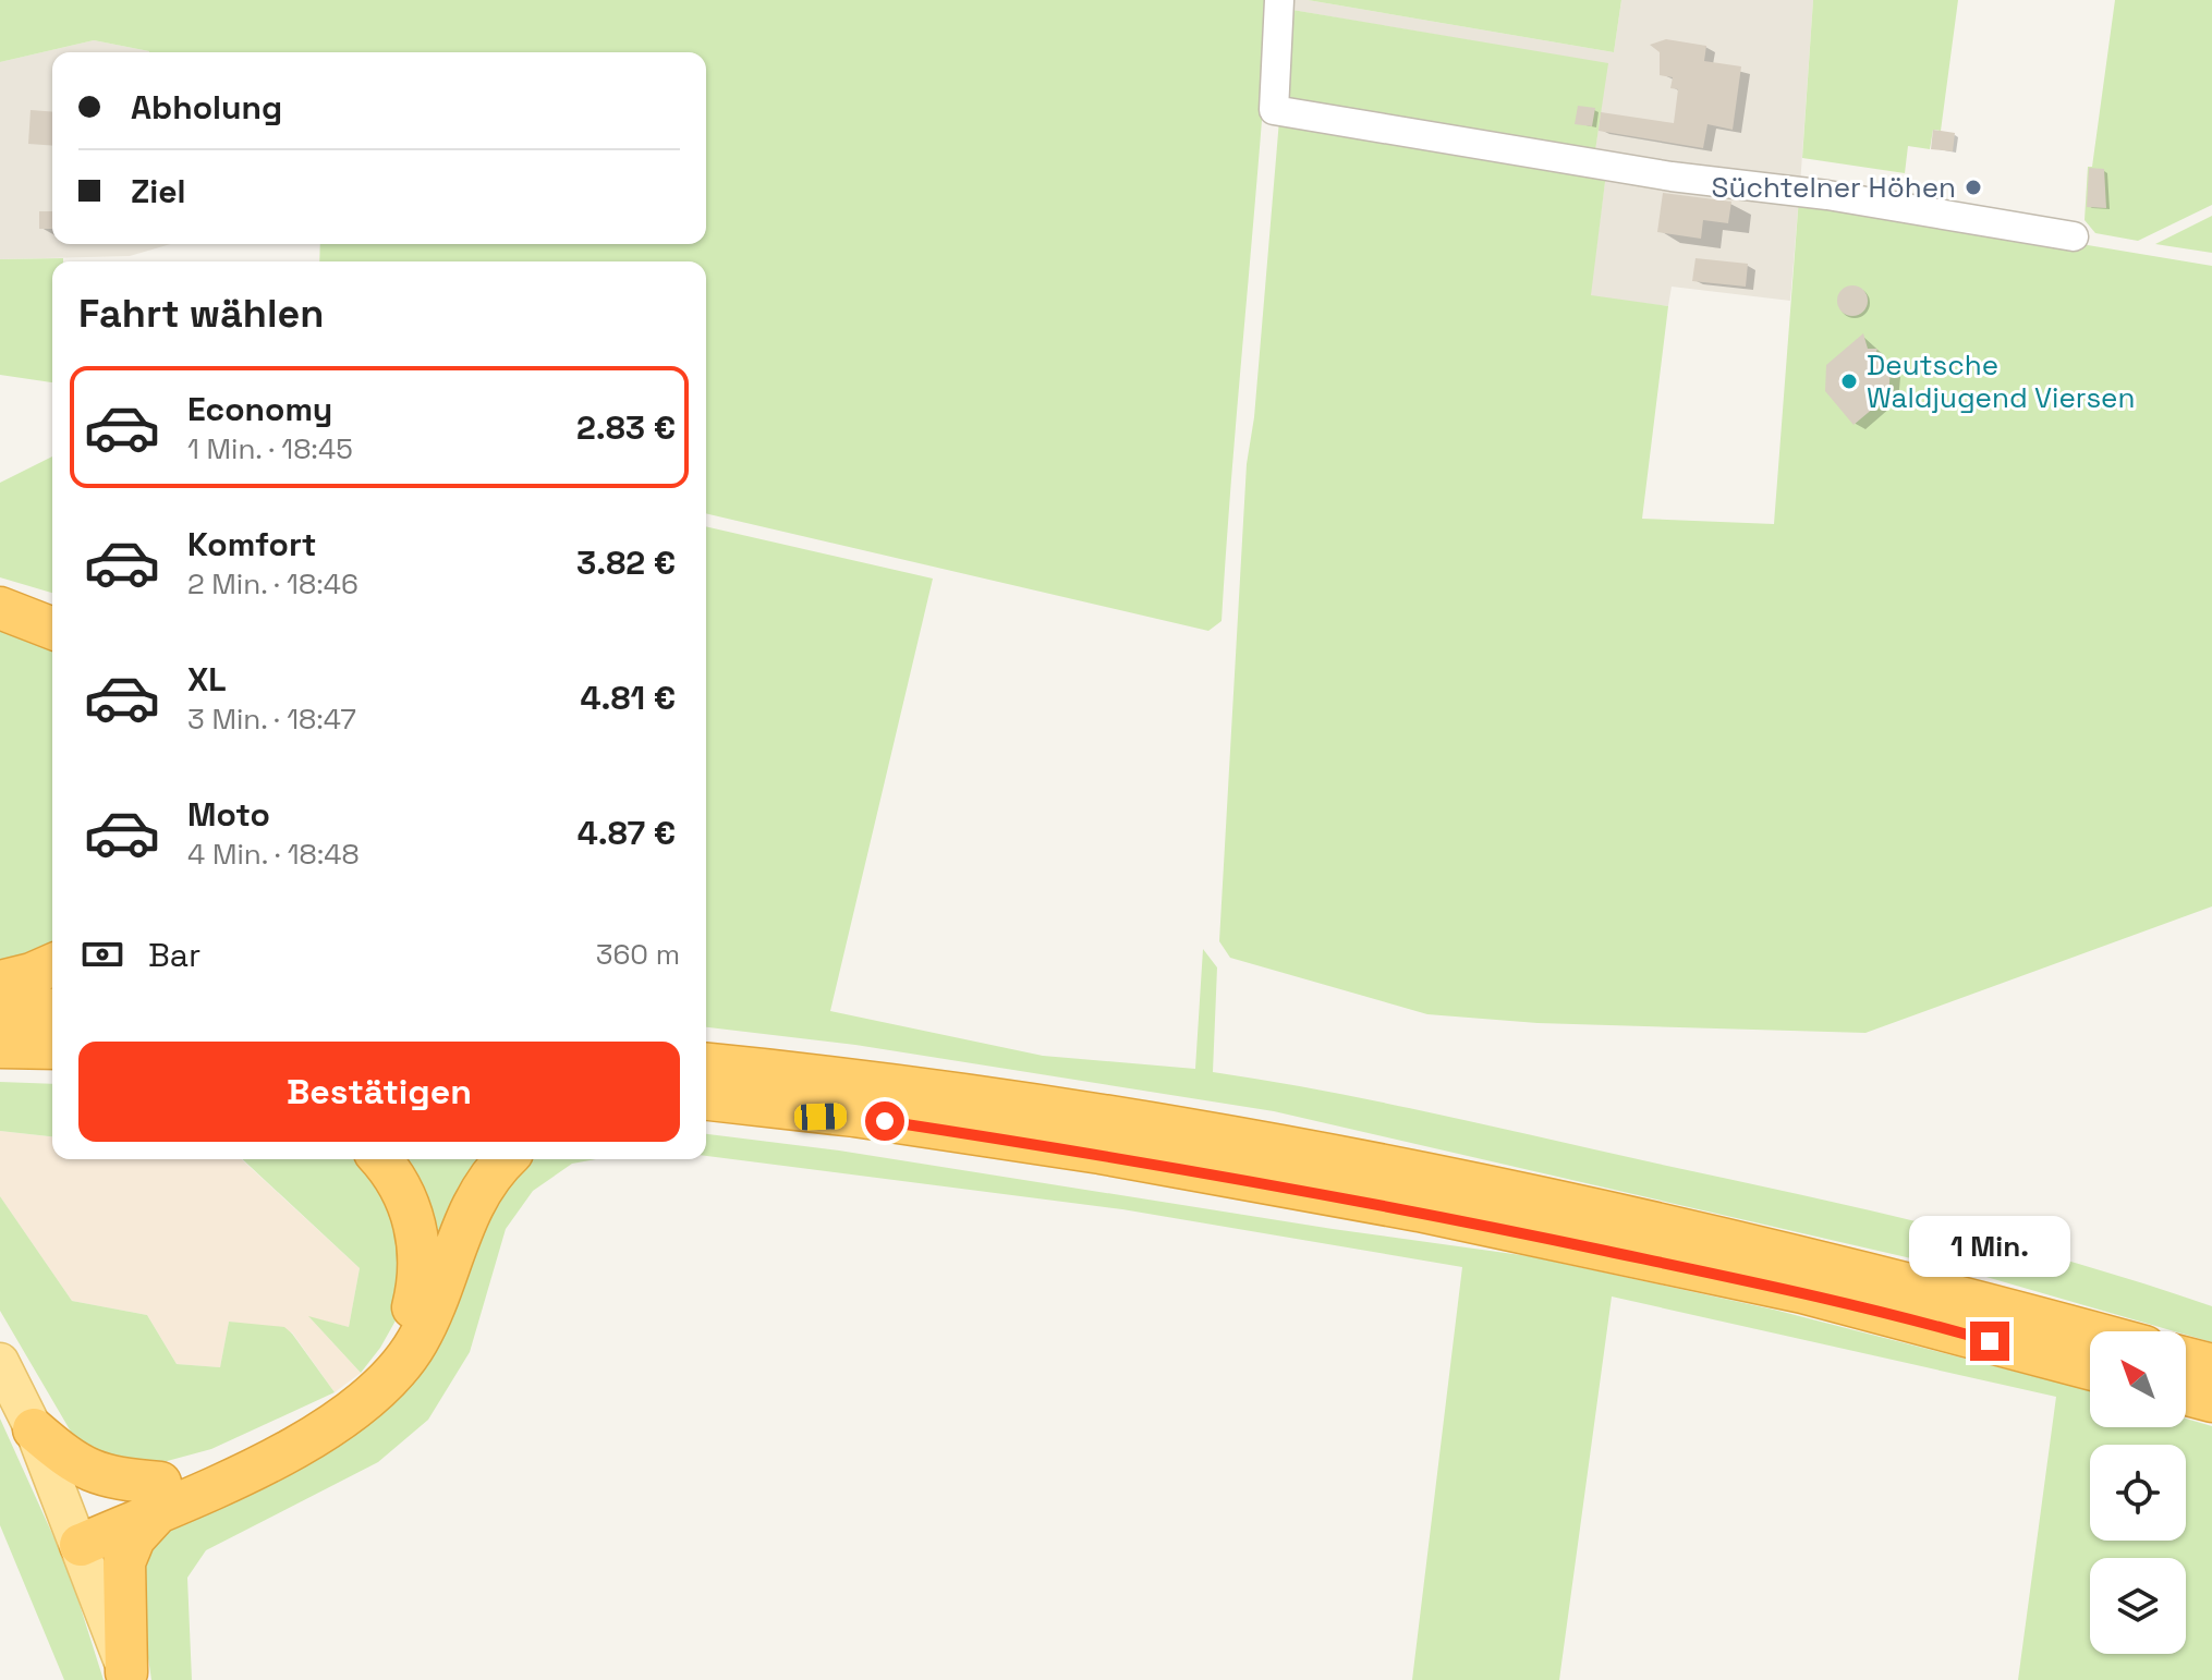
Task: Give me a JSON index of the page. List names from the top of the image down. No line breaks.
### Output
{"places":["Süchtelner Höhen","Deutsche Waldjugend Viersen"],"north":"top left","page":{"banner":["Abholung","Ziel"],"heading":"Fahrt wählen","list":[{"name":"Economy","note":"1 Min. · 18:45","value":"2.83 €"},{"name":"Komfort","note":"2 Min. · 18:46","value":"3.82 €"},{"name":"XL","note":"3 Min. · 18:47","value":"4.81 €"},{"name":"Moto","note":"4 Min. · 18:48","value":"4.87 €"}],"pay":["Bar","360 m"],"buttons":"Bestätigen","bubble":"1 Min."}}
